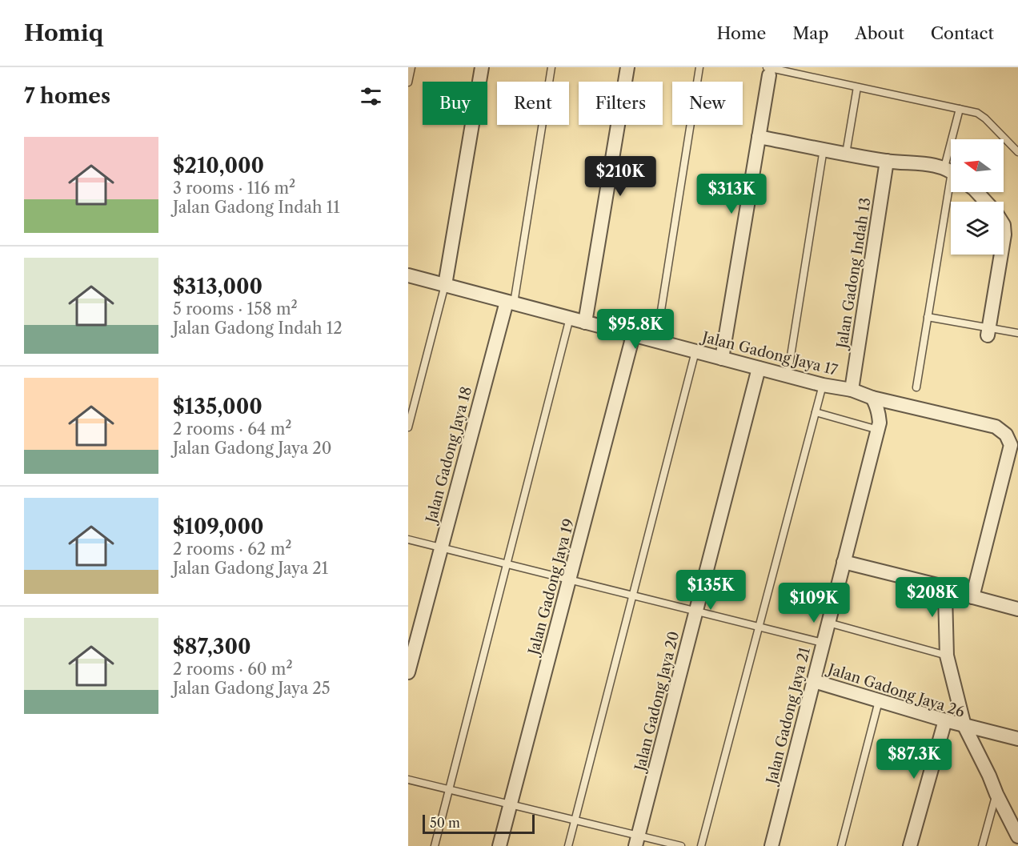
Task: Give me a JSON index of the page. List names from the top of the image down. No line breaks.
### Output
{"streets":{"street":["Jalan Gadong Indah 13","Jalan Gadong Jaya 17","Jalan Gadong Jaya 18","Jalan Gadong Jaya 19","Jalan Gadong Jaya 26","Jalan Gadong Jaya 20","Jalan Gadong Jaya 21"]},"crossings":[["Jalan Gadong Indah 13","Jalan Gadong Jaya 17"],["Jalan Gadong Jaya 17","Jalan Gadong Jaya 18"],["Jalan Gadong Jaya 17","Jalan Gadong Jaya 19"],["Jalan Gadong Jaya 17","Jalan Gadong Jaya 20"],["Jalan Gadong Jaya 17","Jalan Gadong Jaya 21"],["Jalan Gadong Jaya 26","Jalan Gadong Jaya 21"]],"scale_bar":"50 m","north":"left","page":{"header":"Homiq","nav":["Home","Map","About","Contact"],"heading":"7 homes","chip":["Buy","Rent","Filters","New"],"list":[{"name":"$210,000","note":"3 rooms · 116 m² · Jalan Gadong Indah 11"},{"name":"$313,000","note":"5 rooms · 158 m² · Jalan Gadong Indah 12"},{"name":"$135,000","note":"2 rooms · 64 m² · Jalan Gadong Jaya 20"},{"name":"$109,000","note":"2 rooms · 62 m² · Jalan Gadong Jaya 21"},{"name":"$87,300","note":"2 rooms · 60 m² · Jalan Gadong Jaya 25"}],"price":["$210K","$313K","$95.8K","$135K","$208K","$109K","$87.3K"],"scale":"50 m"}}
